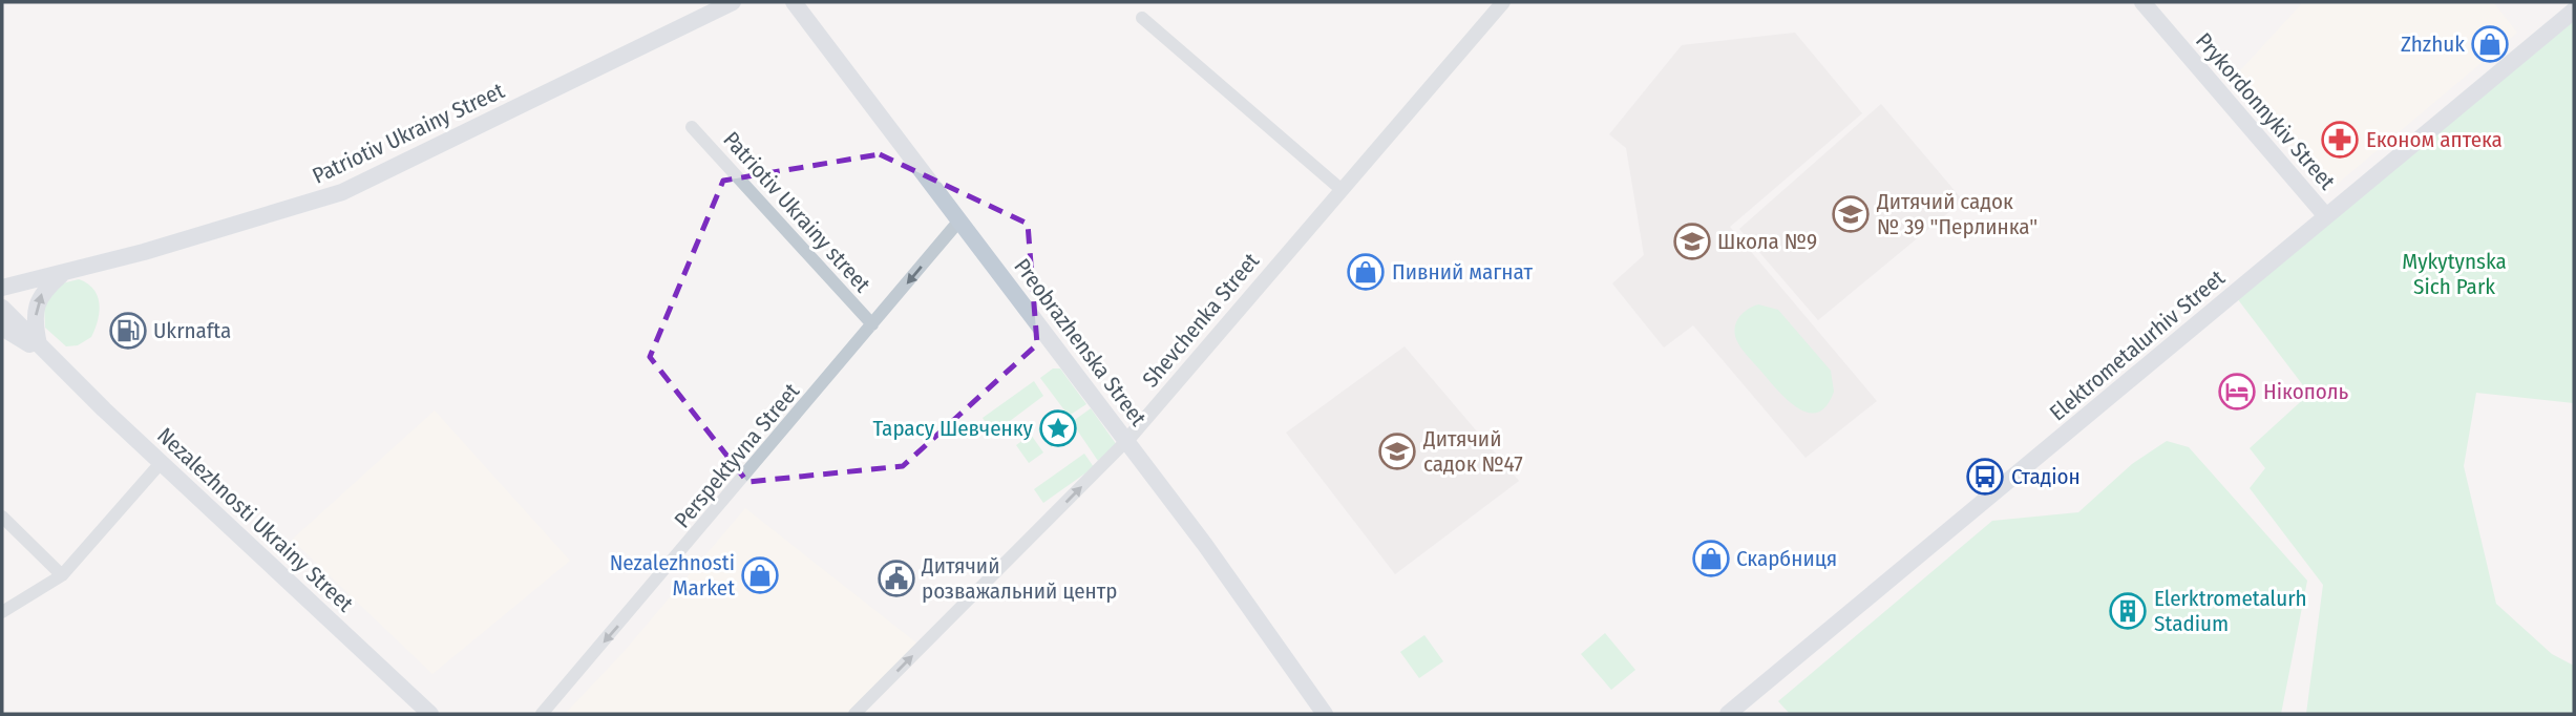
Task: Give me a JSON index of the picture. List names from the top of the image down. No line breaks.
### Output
{"streets":{"main road":["Prykordonnykiv Street","Patriotiv Ukrainy Street","Preobrazhenska Street","Elektrometalurhiv Street","Nezalezhnosti Ukrainy Street"],"street":["Patriotiv Ukrainy street","Shevchenka Street","Perspektyvna Street"]},"crossings":[["Prykordonnykiv Street","Elektrometalurhiv Street"],["Patriotiv Ukrainy street","Perspektyvna Street"],["Shevchenka Street","Preobrazhenska Street"],["Preobrazhenska Street","Perspektyvna Street"]],"one_way":["Shevchenka Street","Perspektyvna Street"],"parks":["Mykytynska Sich Park"],"places":{"shop":["Zhzhuk","Пивний магнат","Скарбниця","Nezalezhnosti Market"],"pharmacy":["Економ аптека"],"school or university":["Дитячий садок № 39 \"Перлинка\"","Школа №9","Дитячий садок №47"],"fuel station":["Ukrnafta"],"hotel":["Нікополь"],"place":["Тарасу Шевченку"],"bus stop":["Стадіон"],"public building":["Дитячий розважальний центр"],"building":["Elerktrometalurh Stadium"]}}
